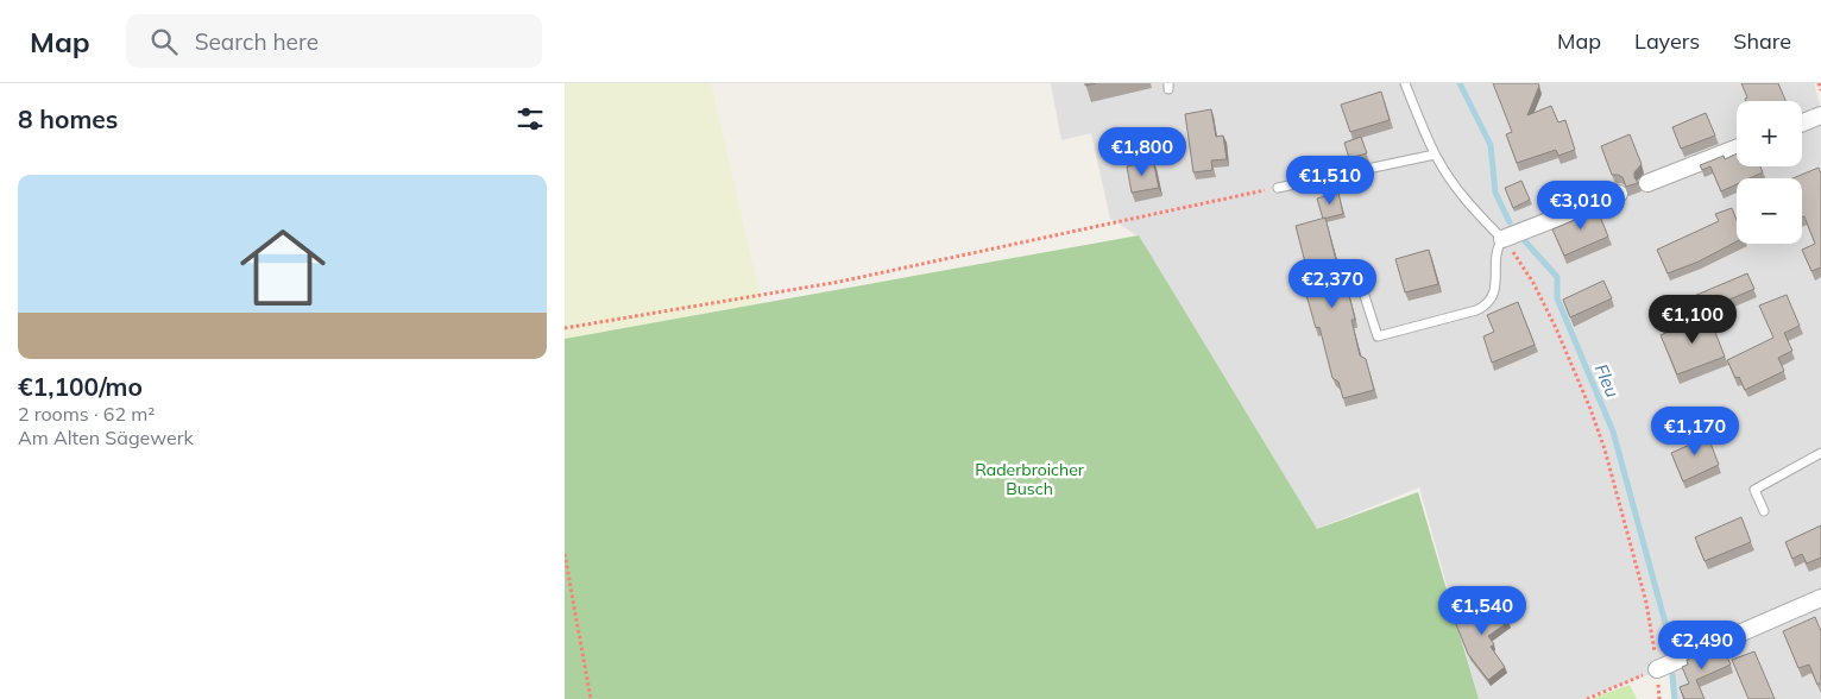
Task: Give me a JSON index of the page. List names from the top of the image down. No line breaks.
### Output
{"water":["Fleu"],"parks":["Raderbroicher Busch"],"page":{"header":"Map","search":"Search here","nav":["Map","Layers","Share"],"heading":"8 homes","map_buttons":["+","−"],"price":["€1,800","€1,510","€3,010","€2,370","€1,100","€1,170","€1,540","€2,490"],"list":[{"name":"€1,100/mo","note":"2 rooms · 62 m² · Am Alten Sägewerk"}]}}
